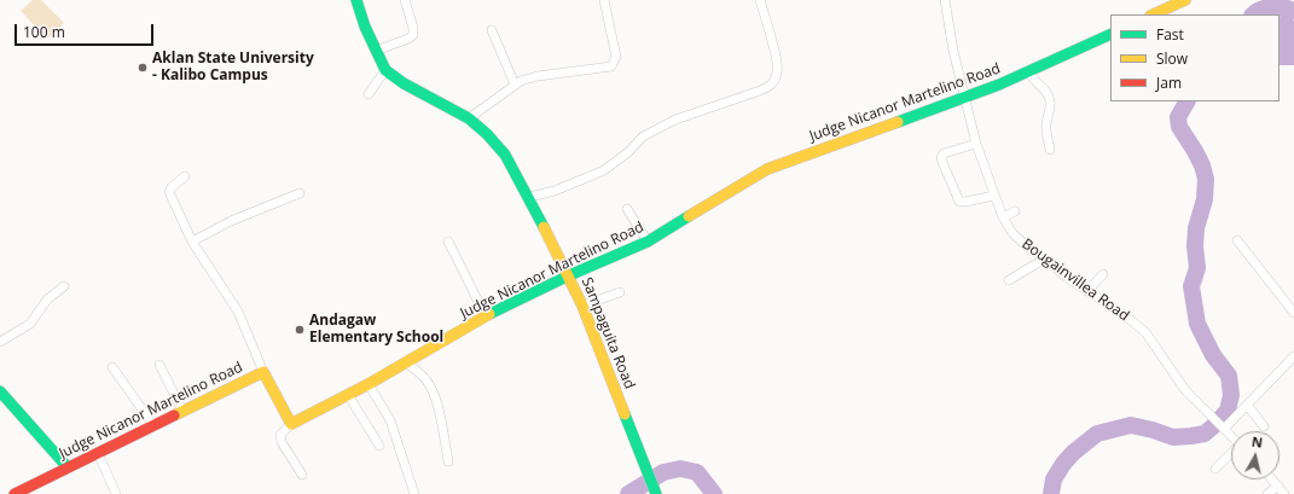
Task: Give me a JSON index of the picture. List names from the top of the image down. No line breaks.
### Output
{"streets":{"street":["Judge Nicanor Martelino Road","Bougainvillea Road","Sampaguita Road"]},"crossings":[["Judge Nicanor Martelino Road","Bougainvillea Road"],["Judge Nicanor Martelino Road","Sampaguita Road"]],"places":["Aklan State University - Kalibo Campus","Andagaw Elementary School"],"legend":["Fast","Slow","Jam"],"scale_bar":"100 m","north":"top"}
